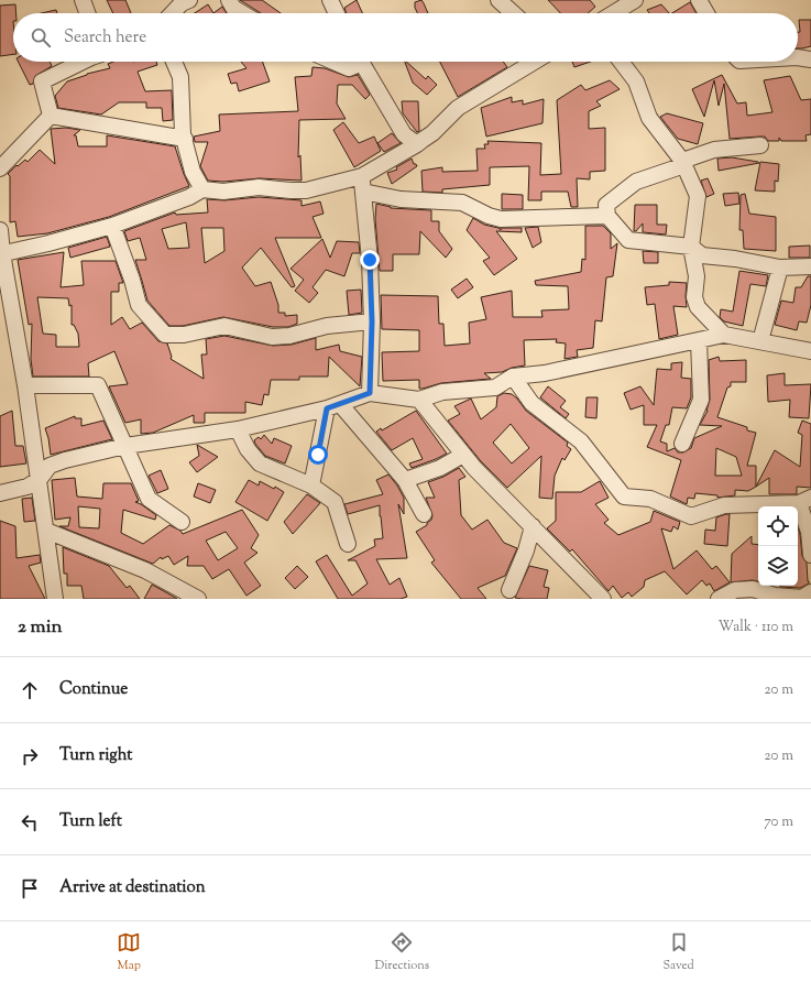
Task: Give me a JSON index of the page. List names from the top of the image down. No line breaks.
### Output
{"page":{"search":"Search here","heading":["2 min","Walk · 110 m"],"list":[["Continue","20 m"],["Turn right","20 m"],["Turn left","70 m"],"Arrive at destination"],"nav":["Map","Directions","Saved"]}}
